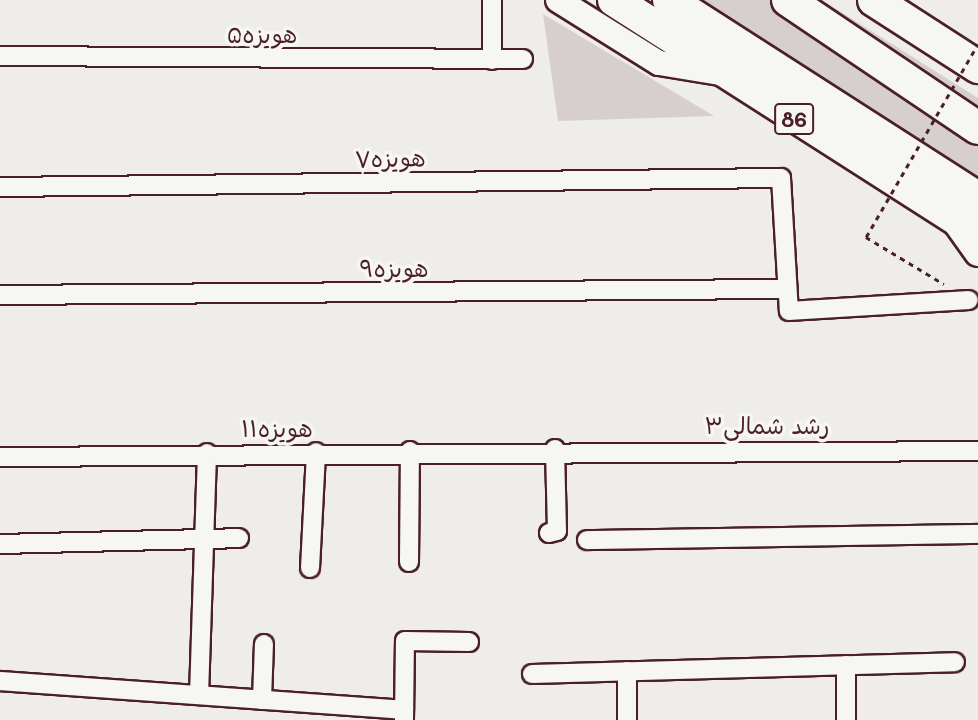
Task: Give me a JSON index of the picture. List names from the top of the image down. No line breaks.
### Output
{"streets":{"highway":["86"],"street":["هویزه۵","هویزه۷","هویزه۹","رشد شمالی۳","هویزه۱۱"]},"crossings":[["هویزه۷","هویزه۹"],["رشد شمالی۳","هویزه۱۱"]]}
